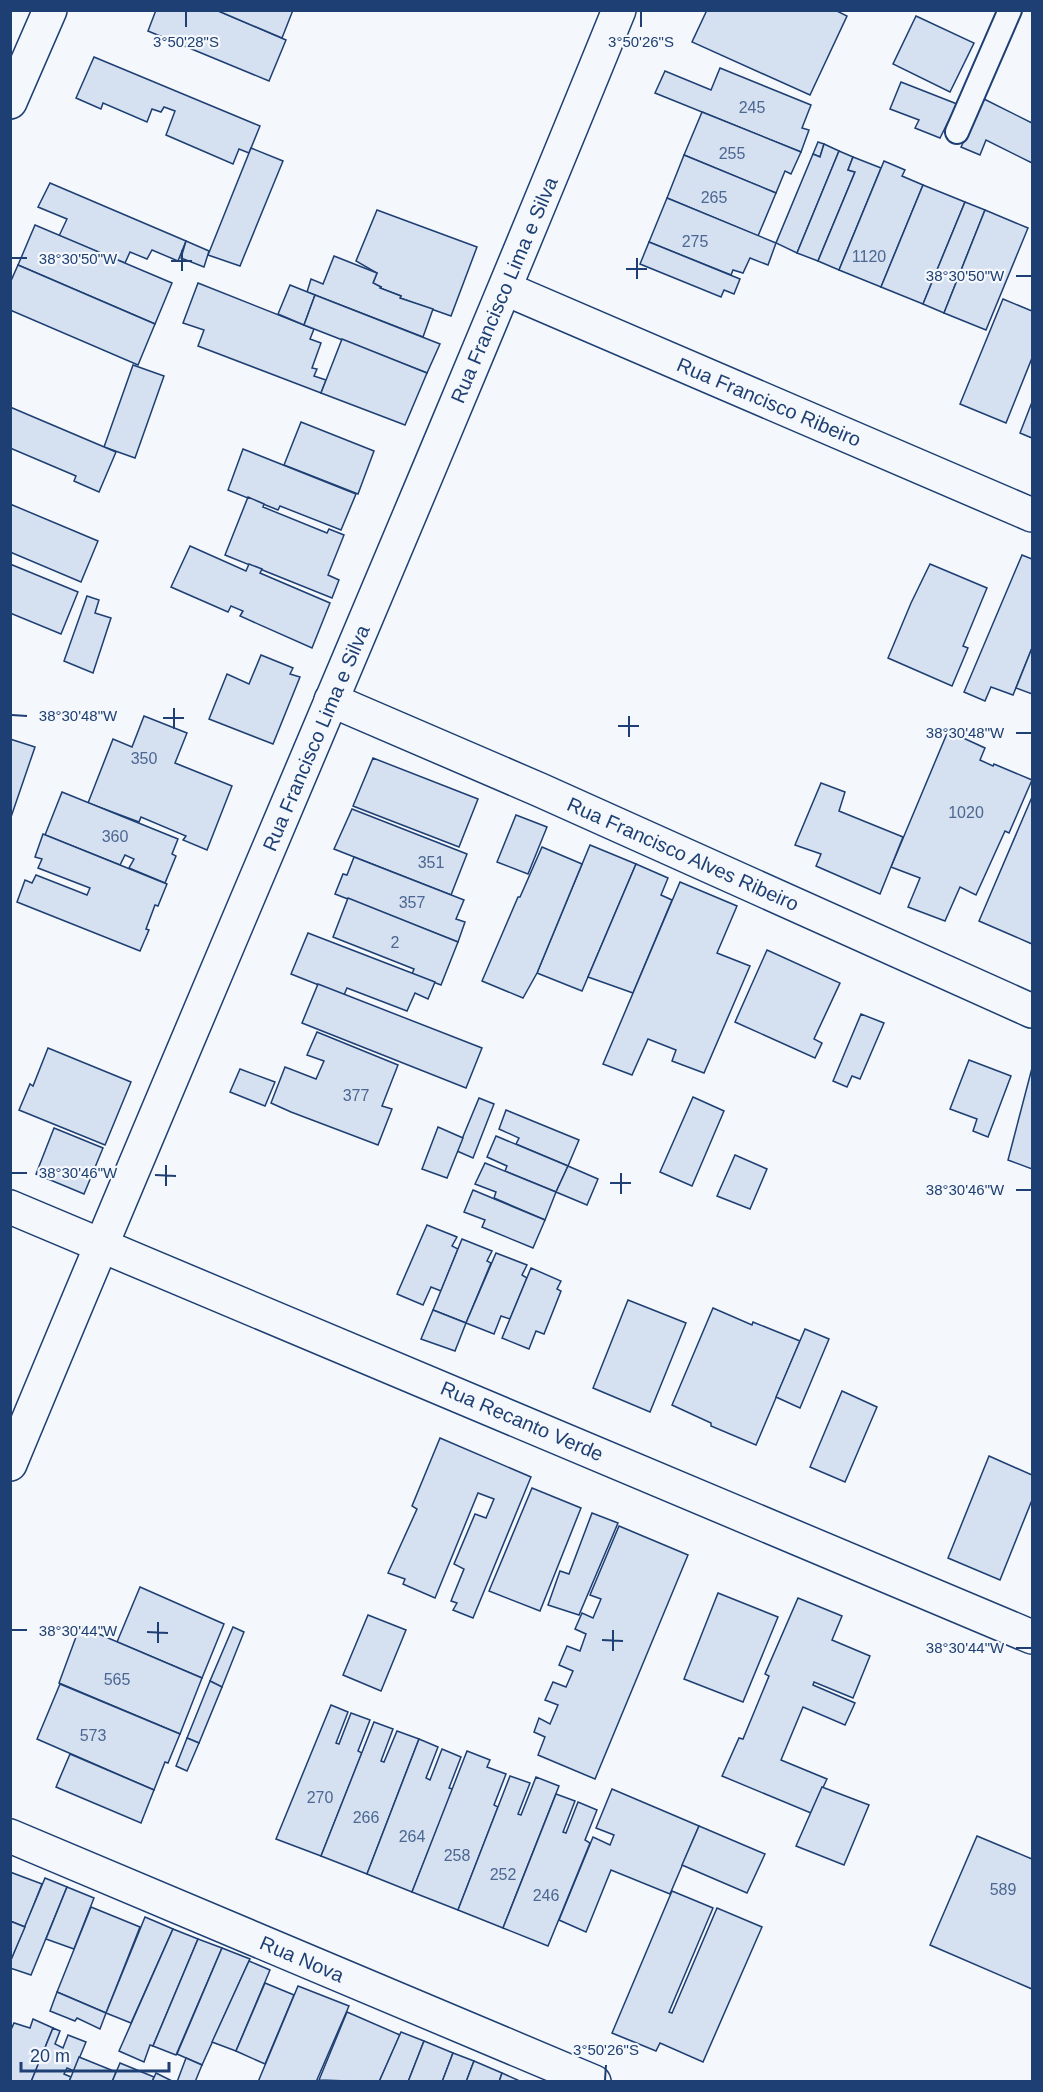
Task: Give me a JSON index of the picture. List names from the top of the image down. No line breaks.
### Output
{"streets":{"street":["Rua Francisco Lima e Silva","Rua Francisco Ribeiro","Rua Francisco Alves Ribeiro","Rua Recanto Verde","Rua Nova"]},"crossings":[["Rua Francisco Lima e Silva","Rua Francisco Ribeiro"],["Rua Francisco Lima e Silva","Rua Francisco Alves Ribeiro"],["Rua Francisco Lima e Silva","Rua Recanto Verde"]],"house_numbers":["245","255","265","275","1120","350","1020","360","351","357","2","377","565","573","270","266","264","258","252","589","246"],"scale_bar":"20 m","coordinates":["3°50'28\"S","3°50'26\"S","38°30'50\"W","38°30'48\"W","38°30'46\"W","38°30'44\"W"]}
